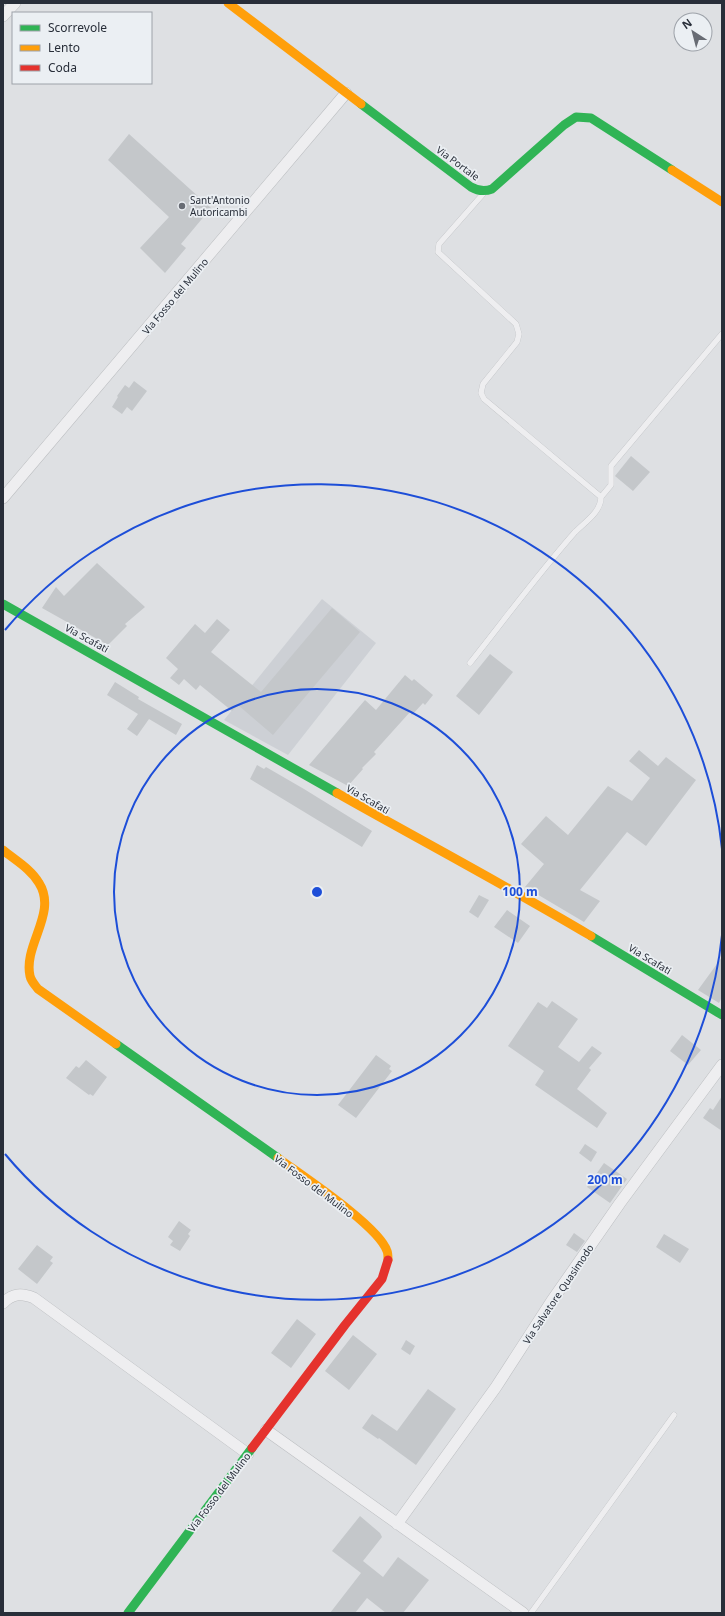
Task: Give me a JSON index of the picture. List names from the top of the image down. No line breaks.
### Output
{"streets":{"street":["Via Portale","Via Fosso del Mulino","Via Scafati","Via Salvatore Quasimodo"]},"crossings":[["Via Portale","Via Fosso del Mulino"]],"places":["Sant'Antonio Autoricambi"],"legend":["Scorrevole","Lento","Coda"],"north":"top left","rings":["100 m","200 m"]}
